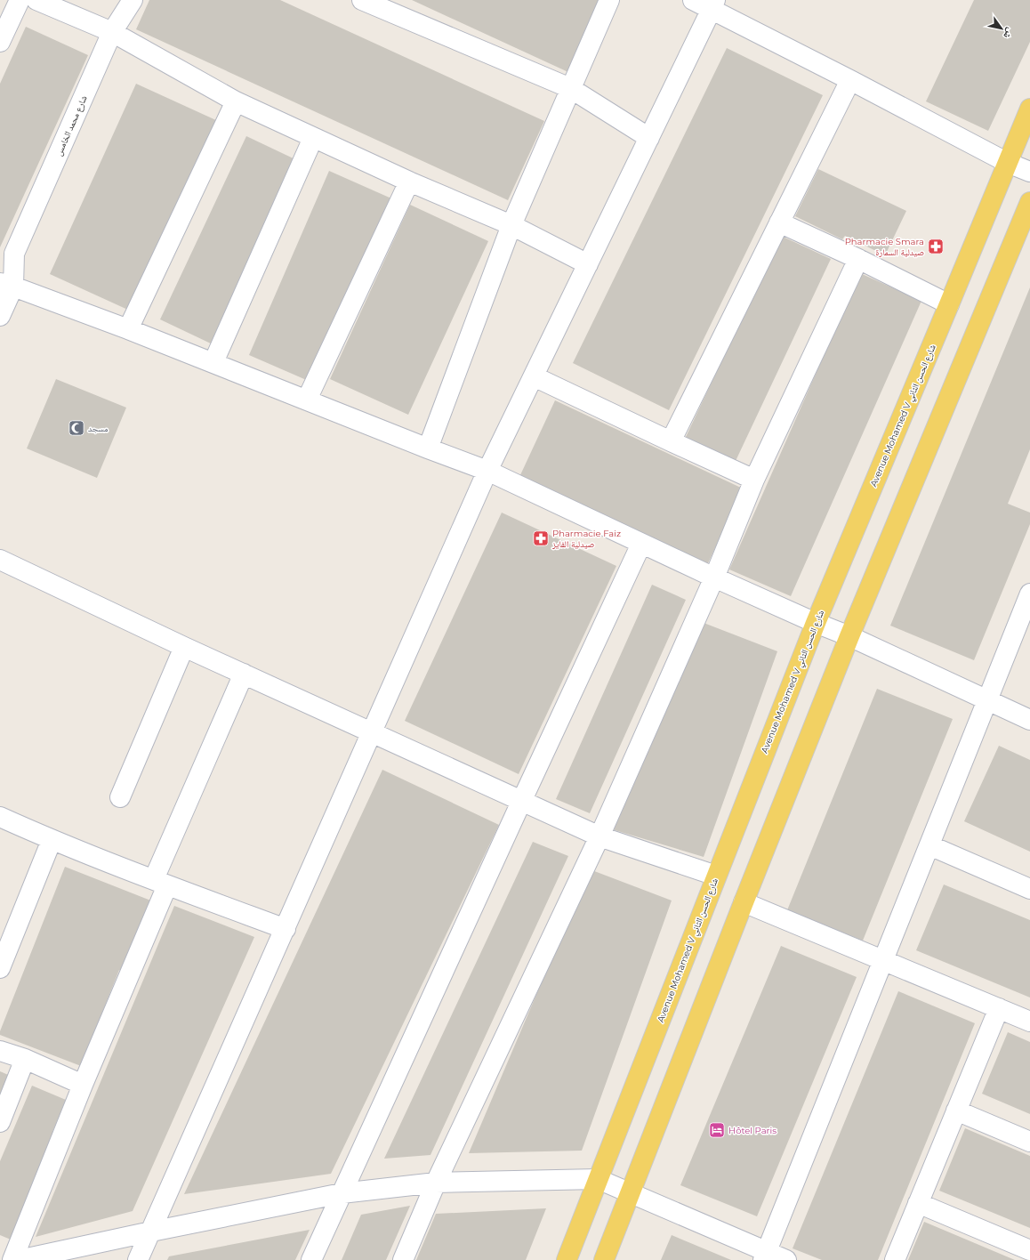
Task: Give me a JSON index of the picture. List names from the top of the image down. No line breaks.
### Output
{"streets":{"main road":["Avenue Mohamed V شارع الحسن الثاني"],"street":["شارع محمد الخامس"]},"places":{"pharmacy":["Pharmacie Smara صيدلية السمارة","Pharmacie Faiz صيدلية الفايز"],"mosque":["مسجد"],"hotel":["Hôtel Paris"]},"north":"bottom right"}
